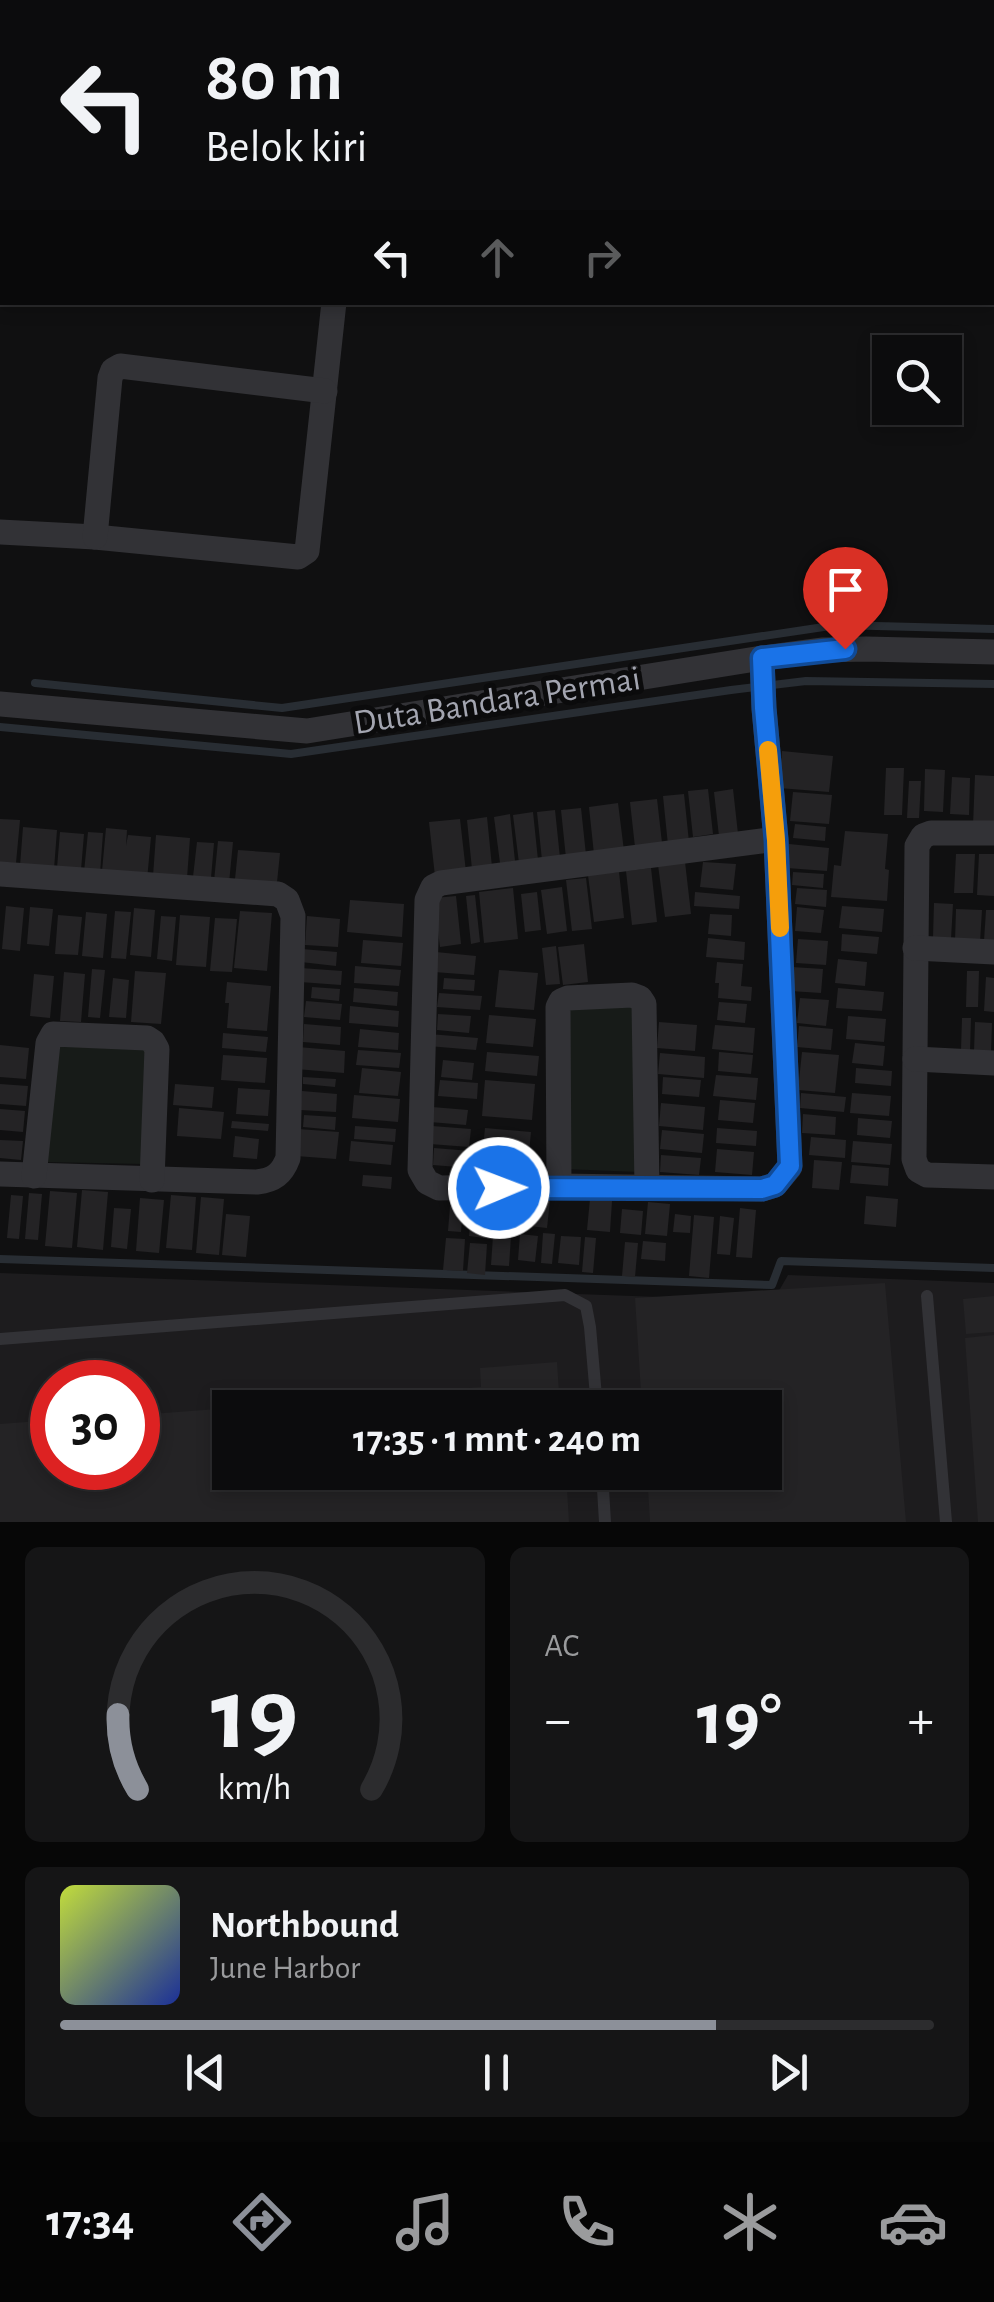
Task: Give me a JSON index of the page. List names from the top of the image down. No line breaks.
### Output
{"streets":{"street":["Duta Bandara Permai"]},"page":{"turn":["80 m","Belok kiri"],"limit":"30","trip":"17:35 · 1 mnt · 240 m","tile":"AC","heat":["−","19°","+"],"song":["Northbound","June Harbor"],"tabs":"17:34","gauge":["19","km/h"]}}
